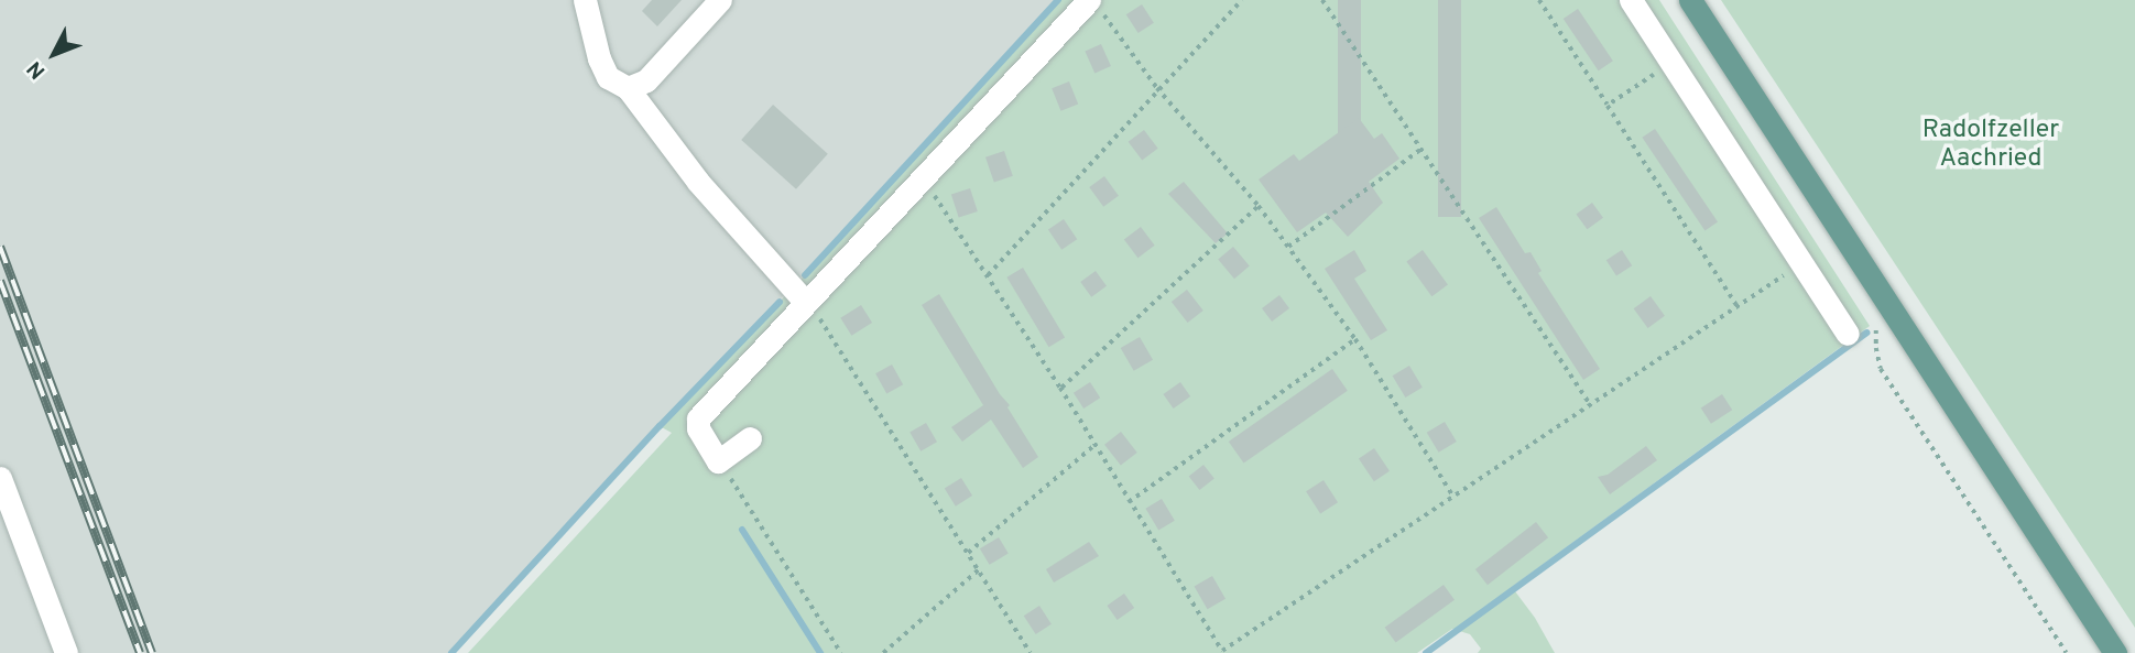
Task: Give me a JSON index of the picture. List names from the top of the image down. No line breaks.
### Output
{"parks":["Radolfzeller Aachried"],"north":"bottom left"}
